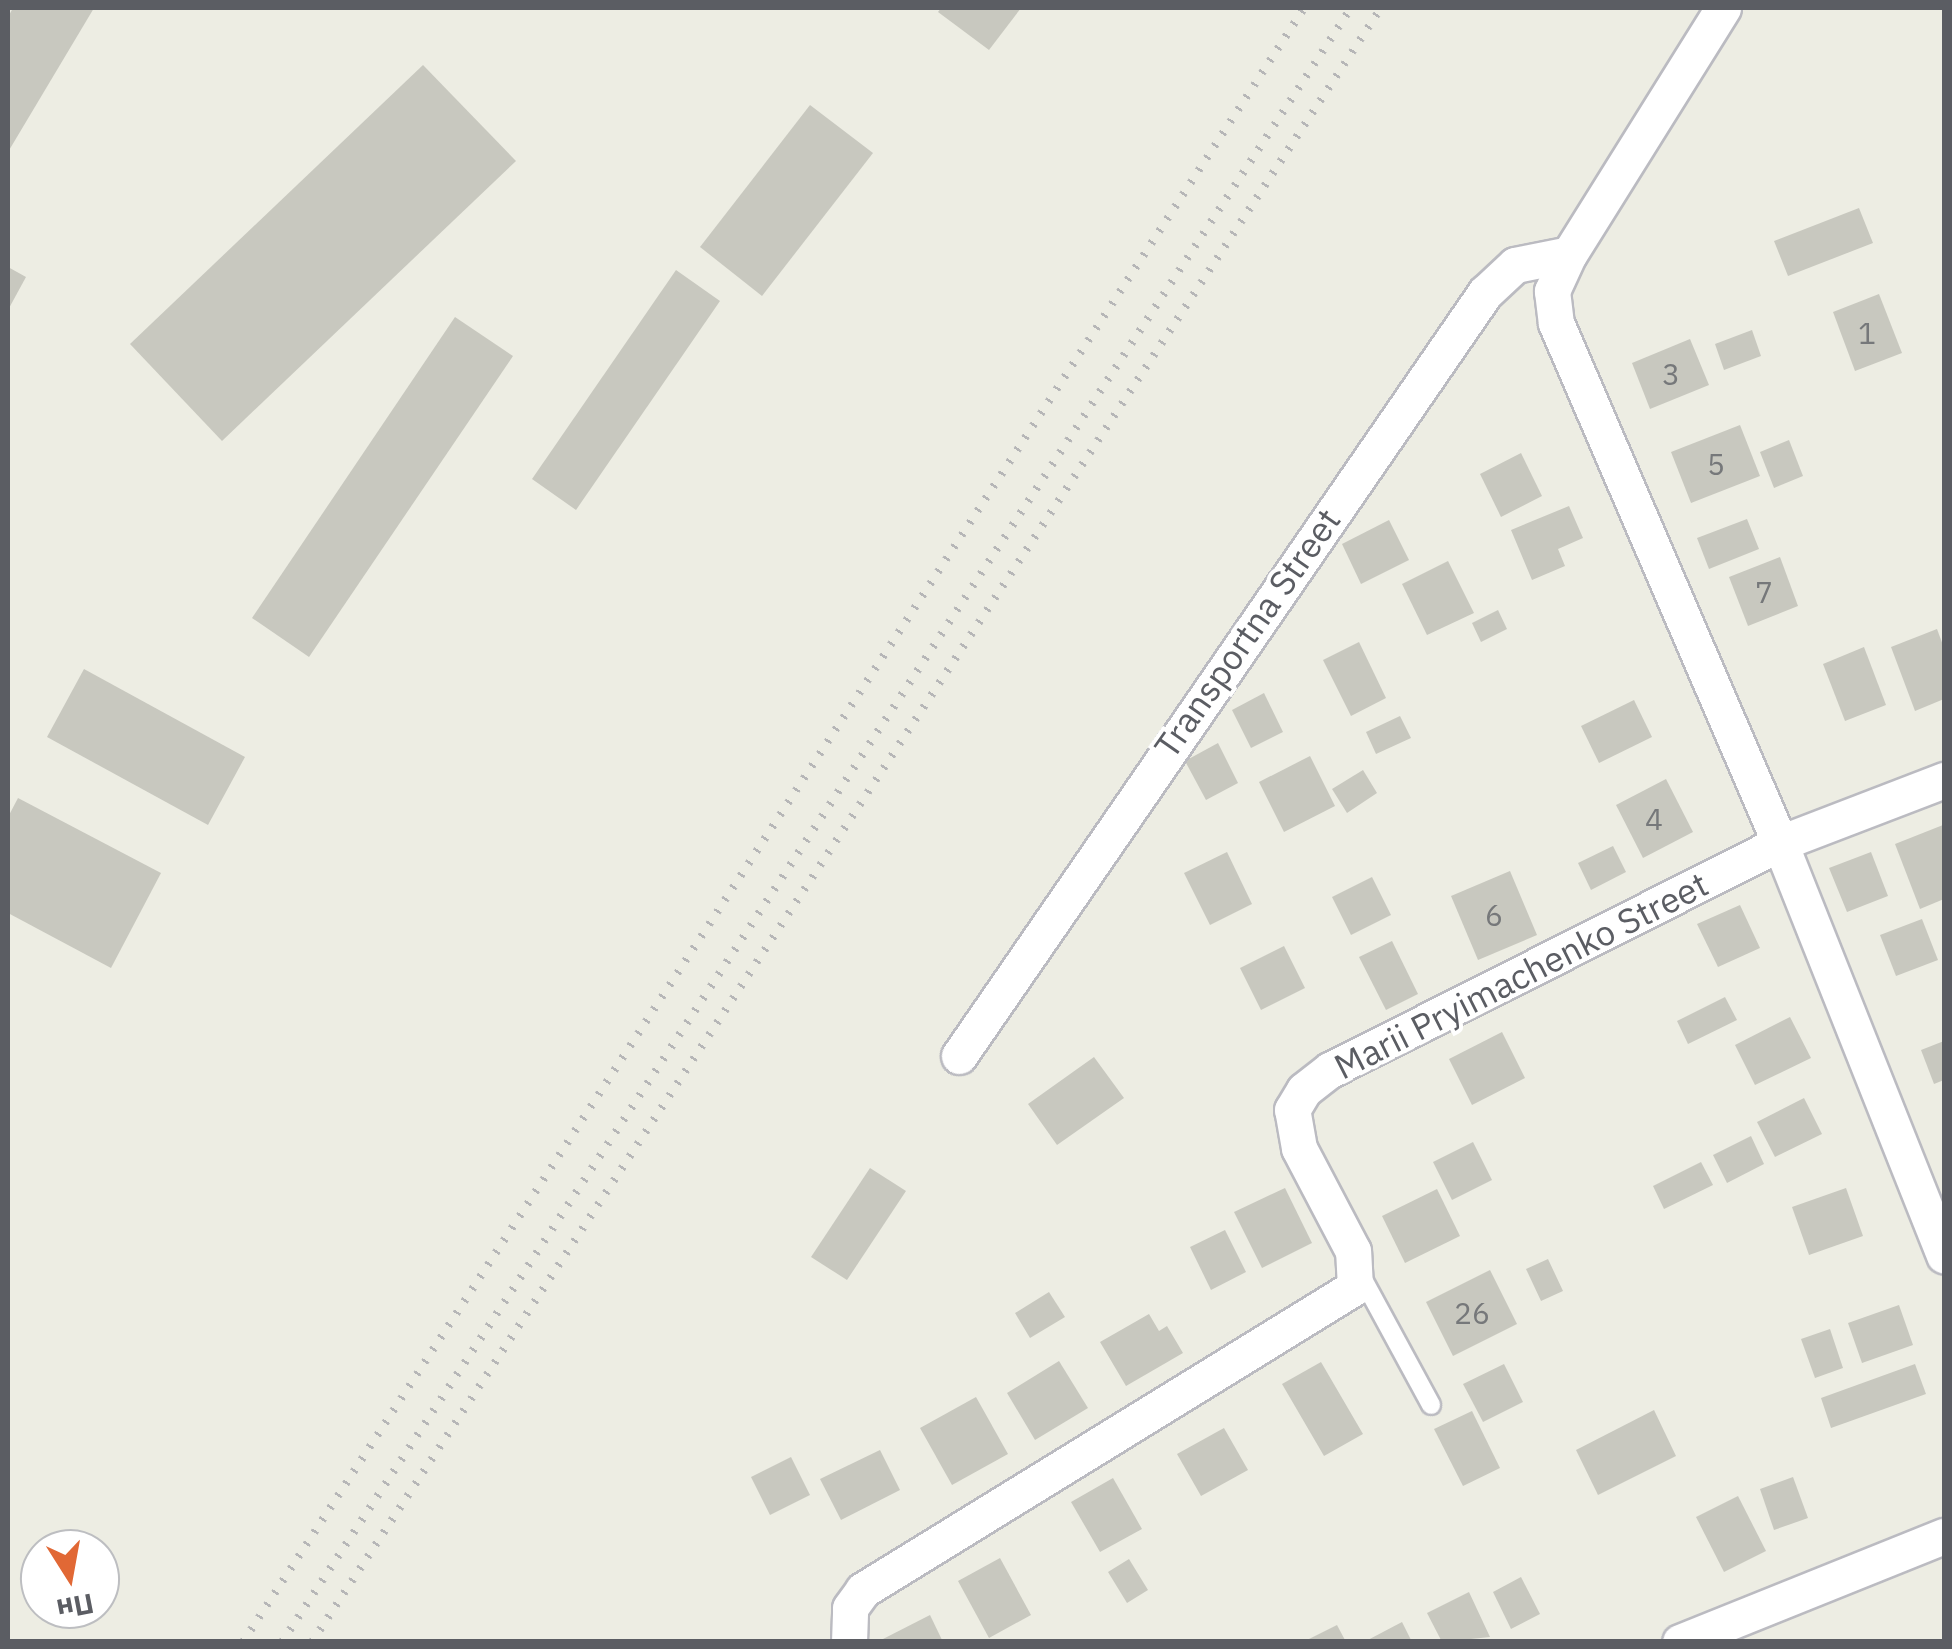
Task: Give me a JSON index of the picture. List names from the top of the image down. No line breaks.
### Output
{"streets":{"street":["Transportna Street","Marii Pryimachenko Street"]},"house_numbers":["1","3","5","7","4","6","26"],"north":"bottom"}
